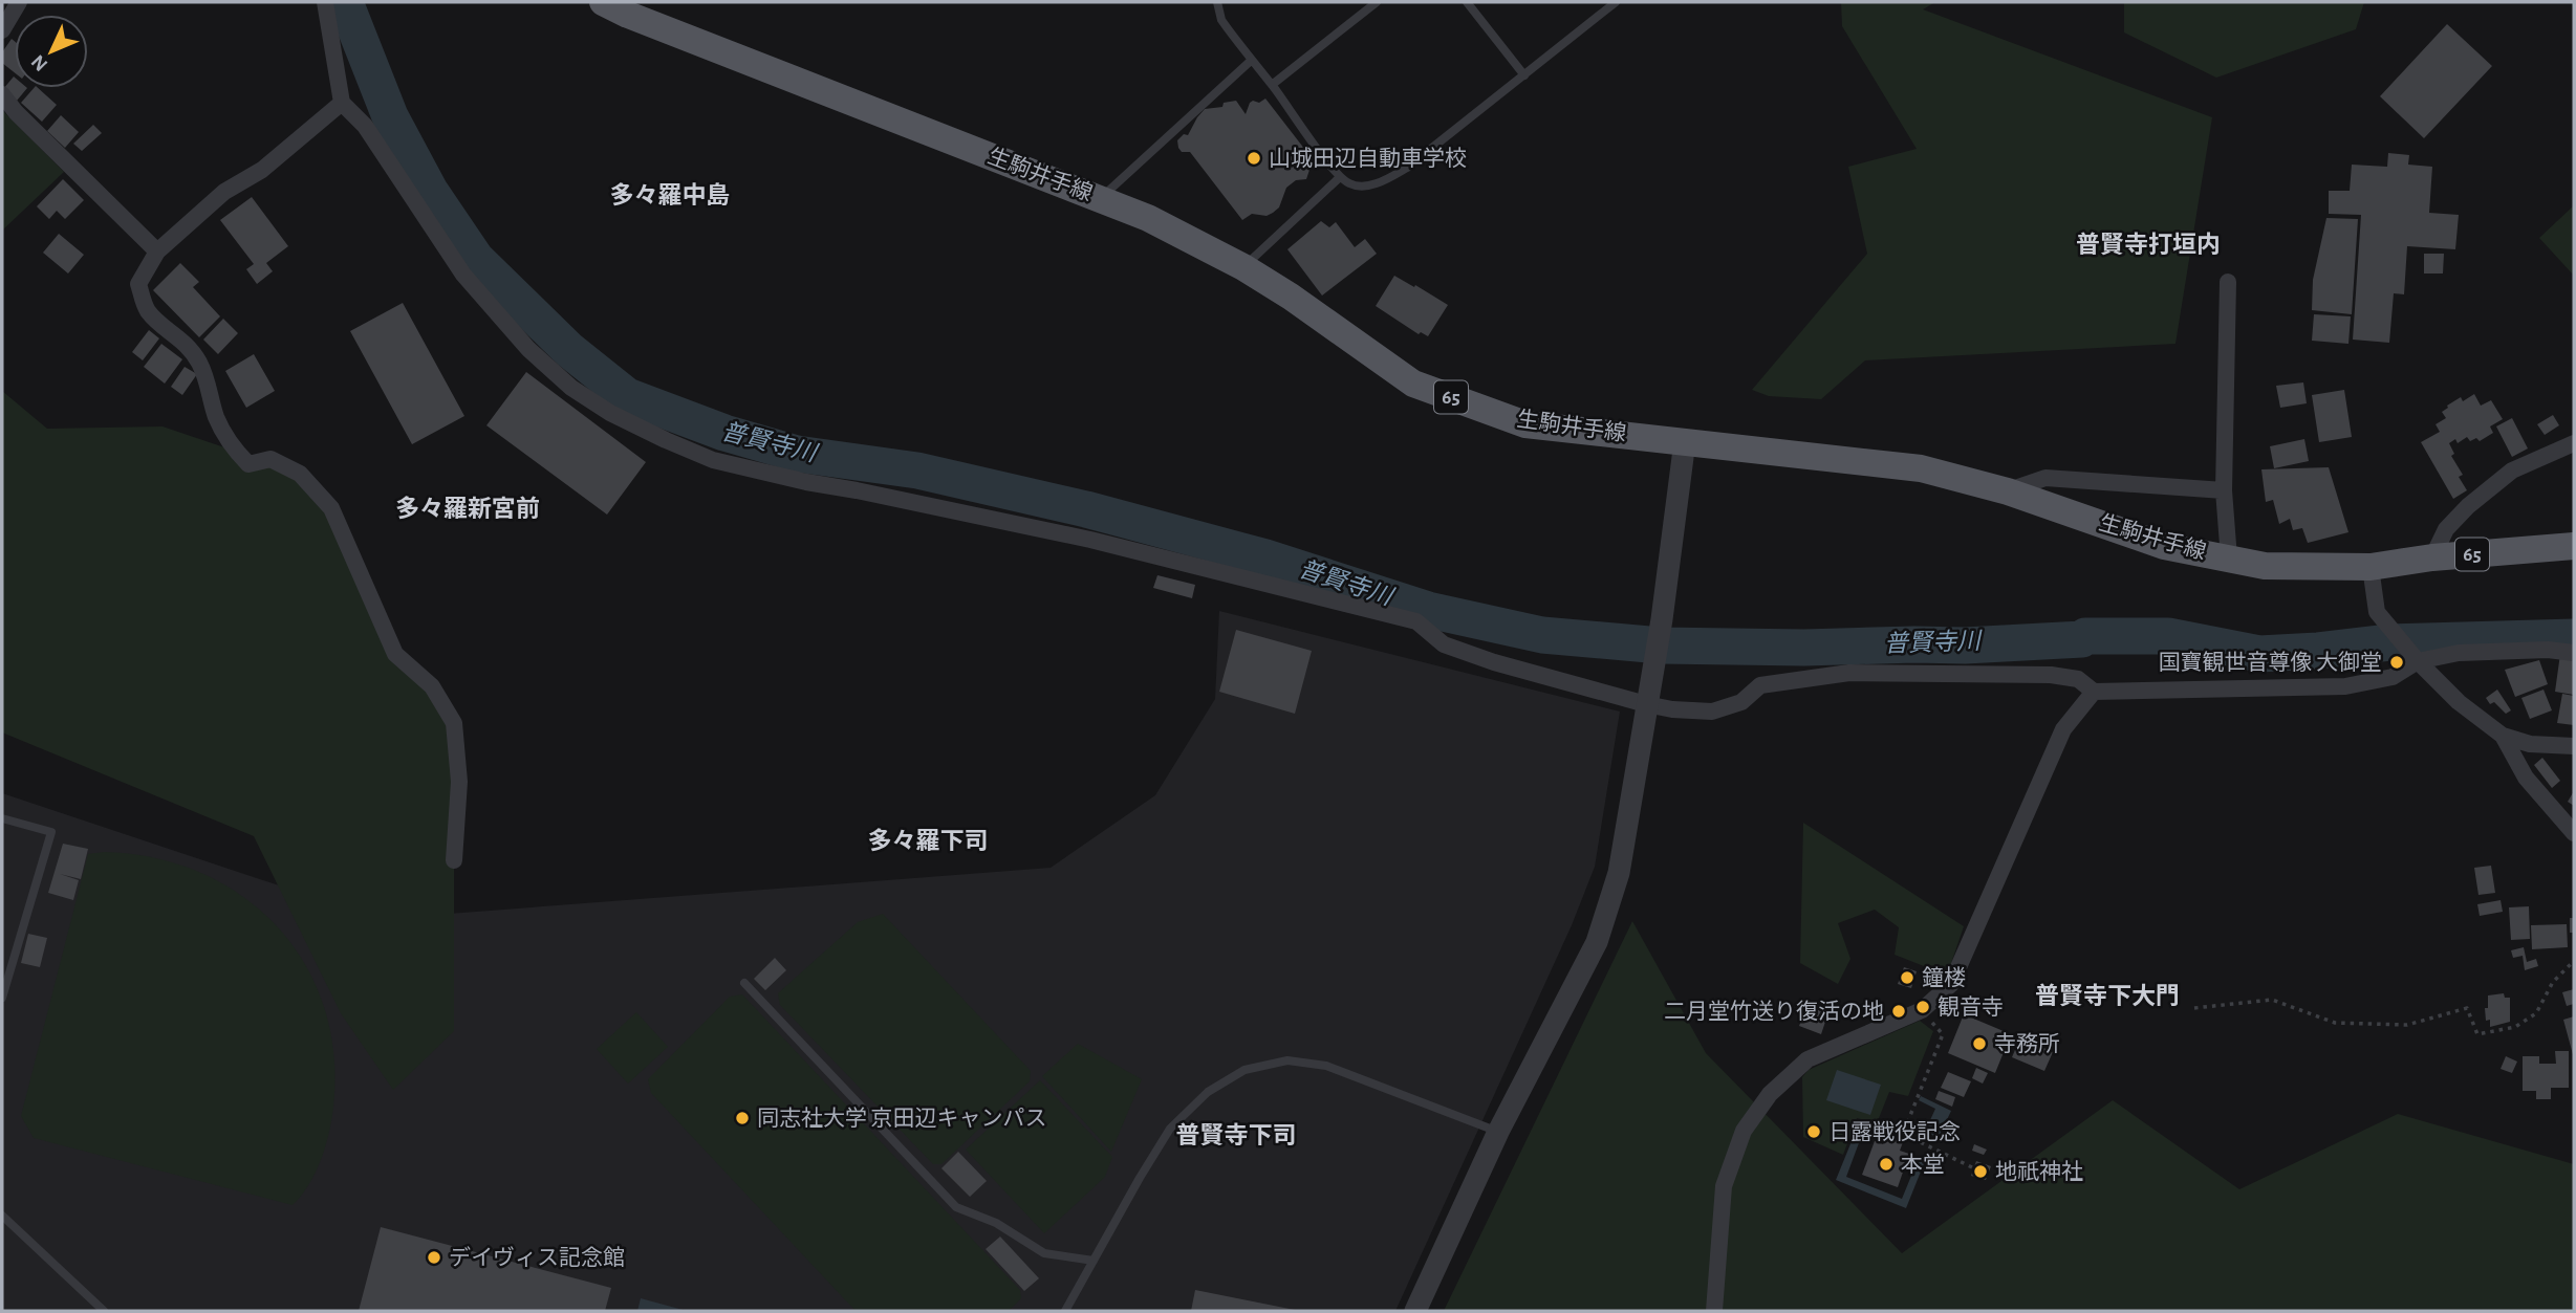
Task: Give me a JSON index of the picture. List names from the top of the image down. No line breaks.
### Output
{"streets":{"main road":["生駒井手線","65"]},"districts":["多々羅中島","普賢寺打垣内","多々羅新宮前","多々羅下司","普賢寺下大門","普賢寺下司"],"water":["普賢寺川"],"places":["山城田辺自動車学校","国寶観世音尊像 大御堂","鐘楼","観音寺","二月堂竹送り復活の地","寺務所","同志社大学 京田辺キャンパス","日露戦役記念","本堂","地祇神社","デイヴィス記念館"],"north":"bottom left"}
